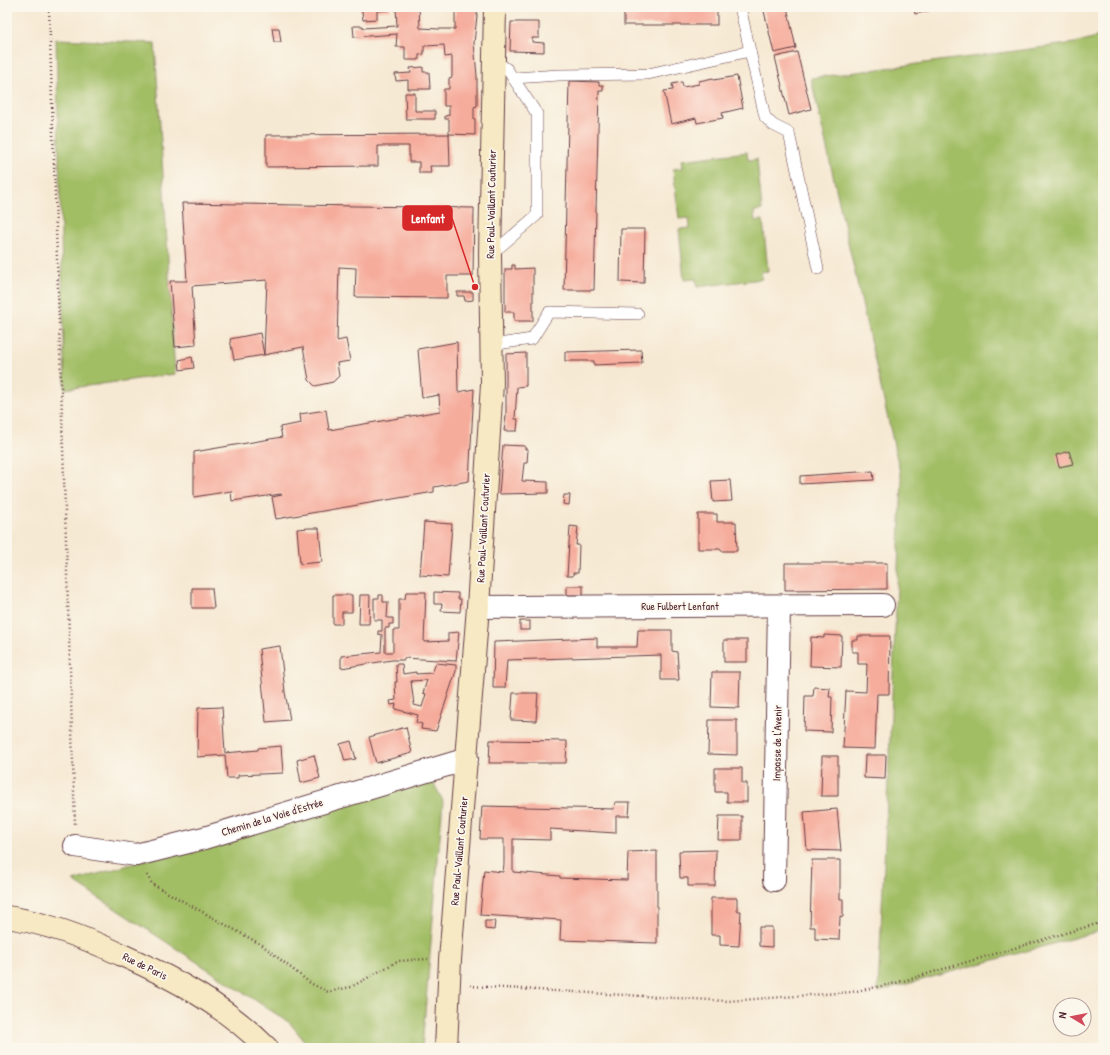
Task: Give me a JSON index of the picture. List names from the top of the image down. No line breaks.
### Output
{"streets":{"street":["Rue Paul-Vaillant Couturier","Rue Fulbert Lenfant","Impasse de l'Avenir","Chemin de la Voie d'Estrée","Rue de Paris"]},"crossings":[["Rue Paul-Vaillant Couturier","Rue Fulbert Lenfant"],["Rue Paul-Vaillant Couturier","Chemin de la Voie d'Estrée"],["Rue Fulbert Lenfant","Impasse de l'Avenir"]],"places":["Lenfant"],"north":"left"}
